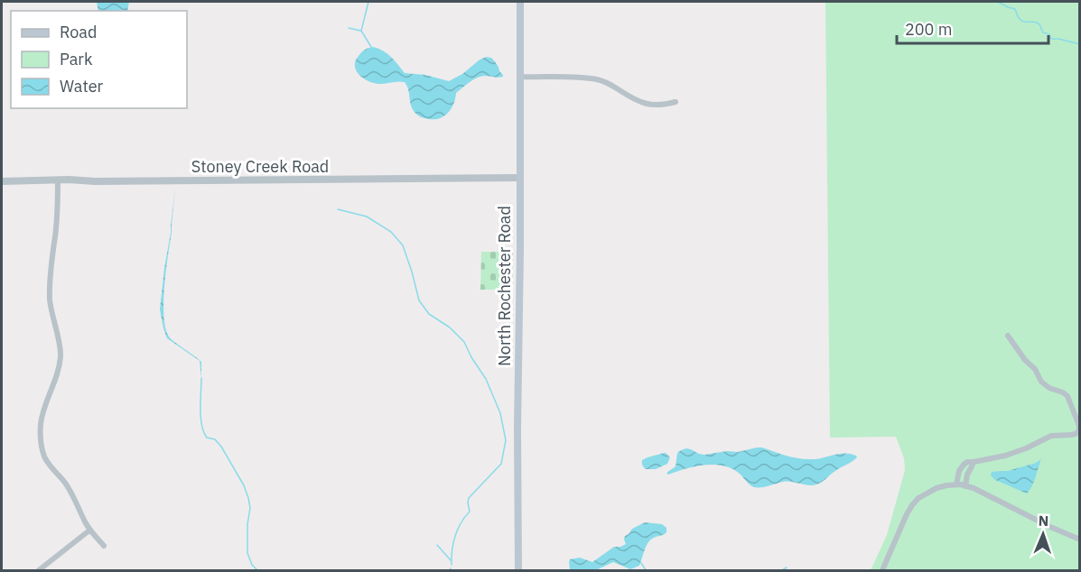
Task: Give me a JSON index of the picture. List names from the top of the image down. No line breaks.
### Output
{"streets":{"main road":["North Rochester Road"],"street":["Stoney Creek Road"]},"crossings":[["Stoney Creek Road","North Rochester Road"]],"legend":["Road","Park","Water"],"scale_bar":"200 m","north":"top"}
